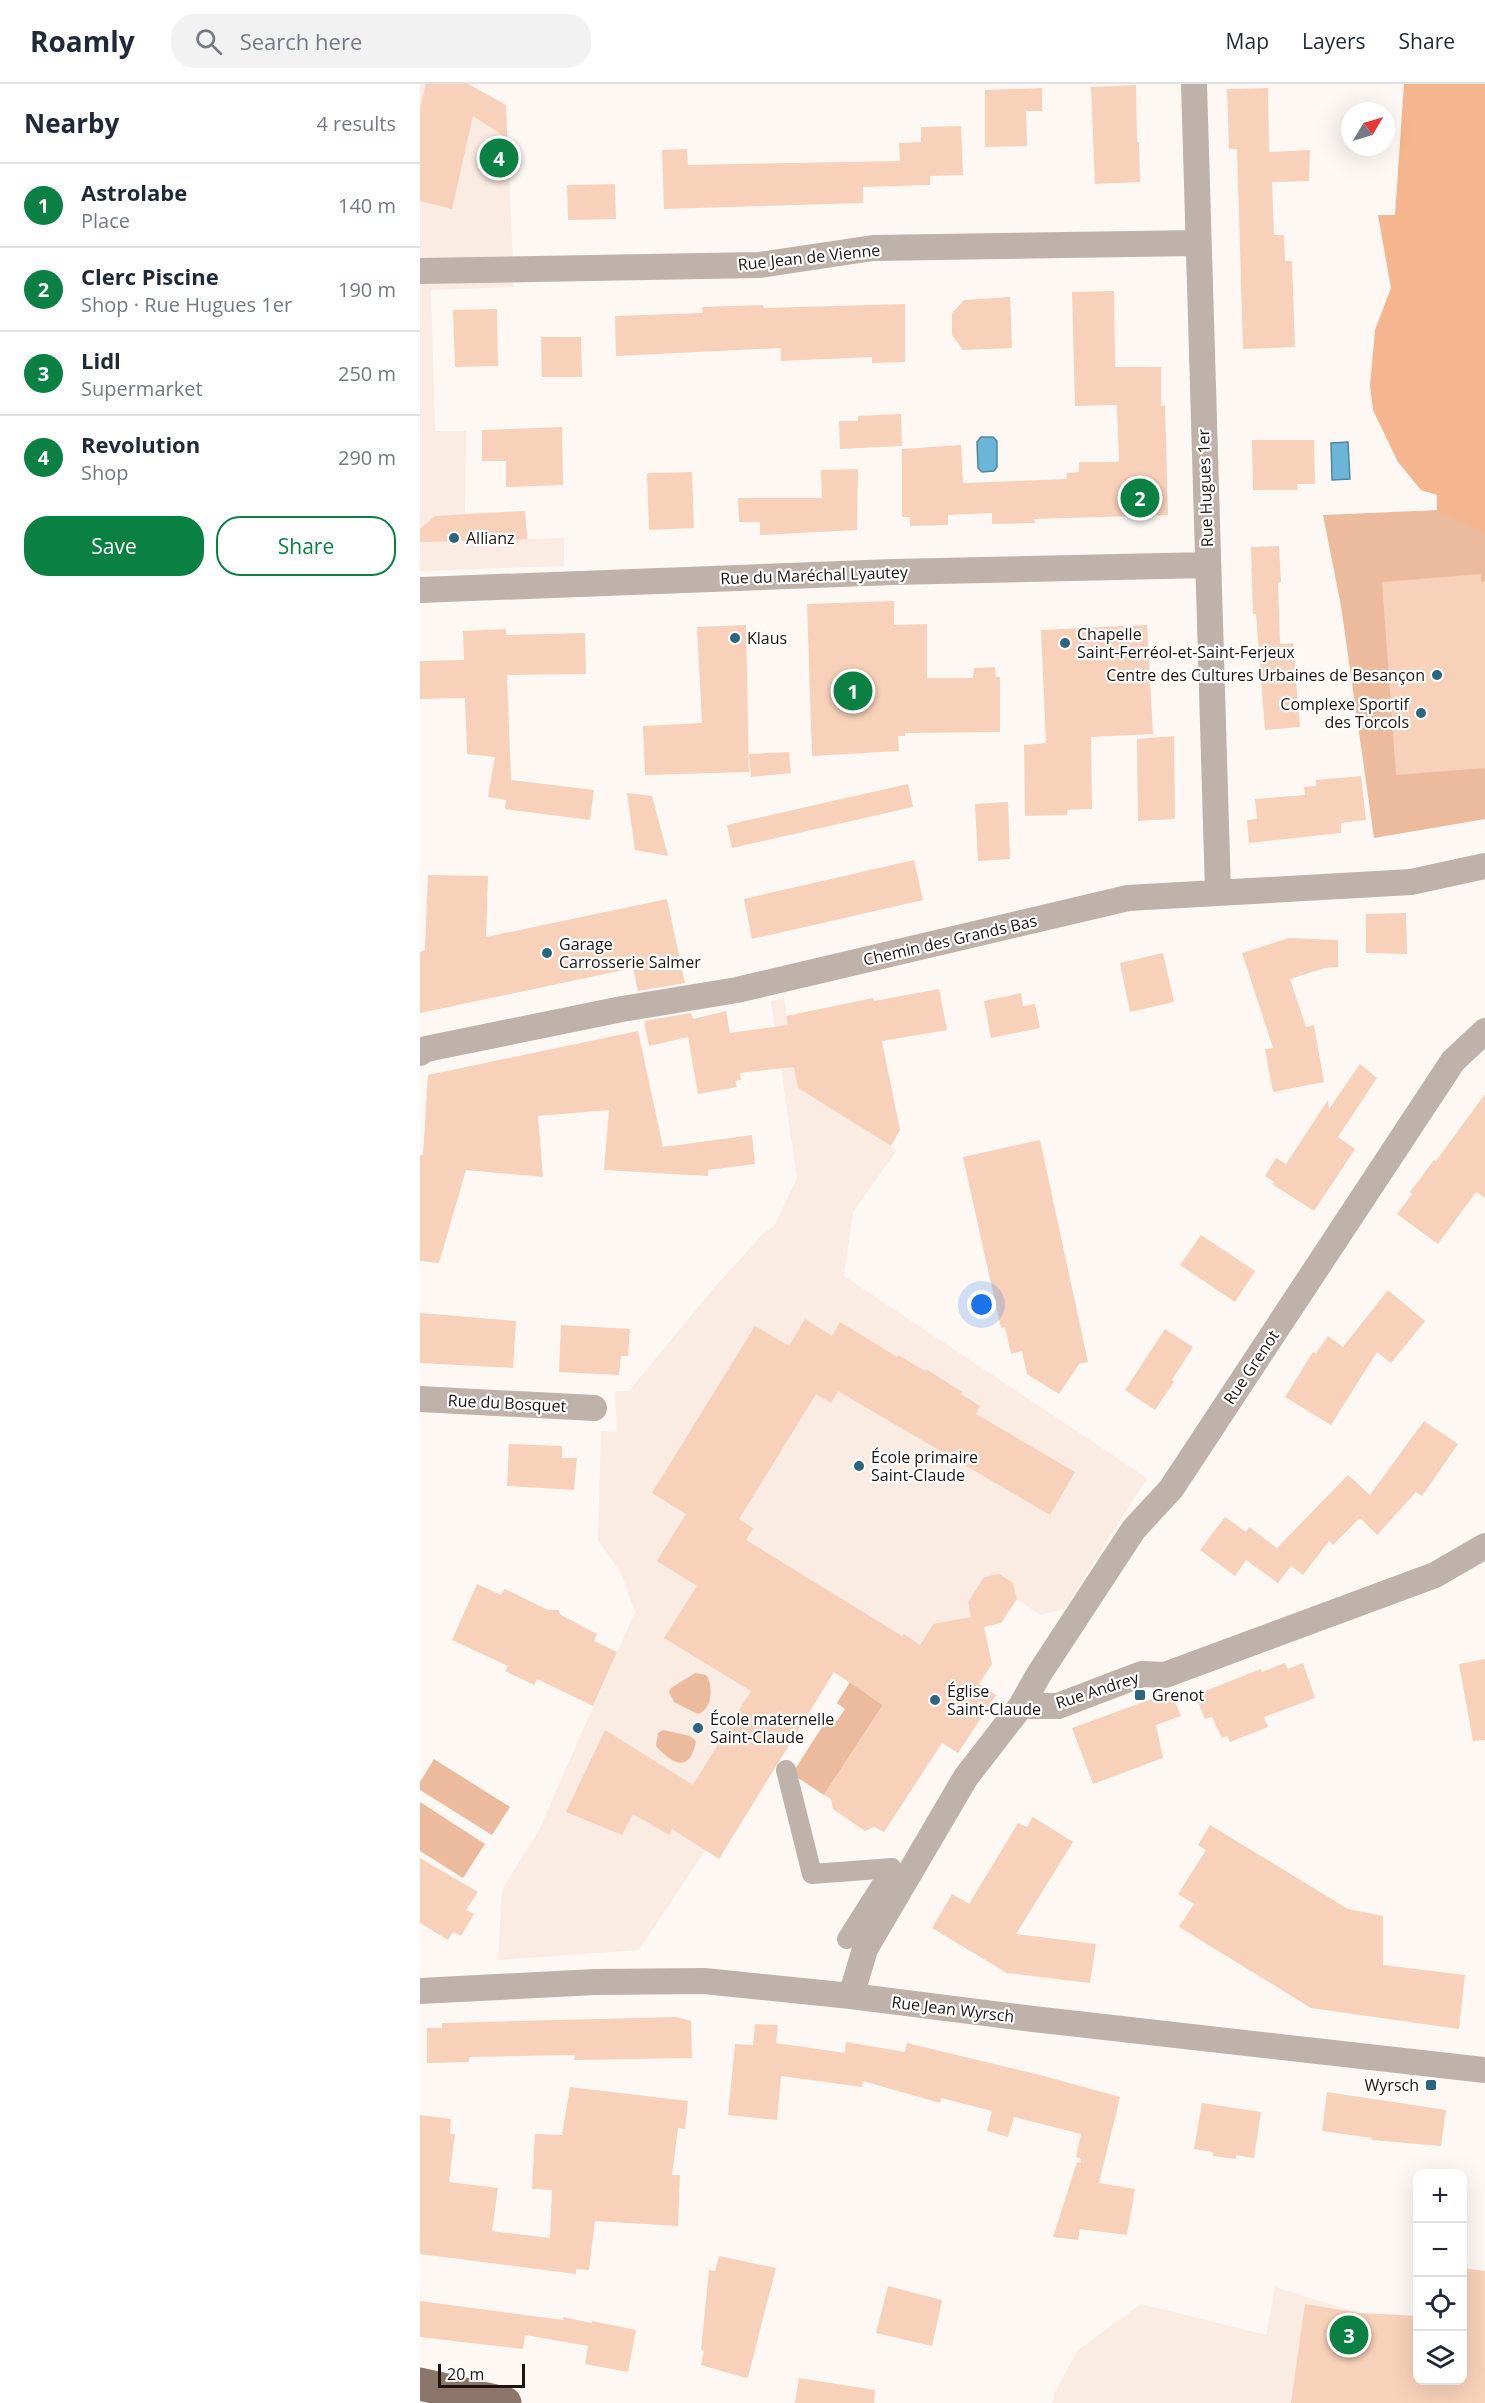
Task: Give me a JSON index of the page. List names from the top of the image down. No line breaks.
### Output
{"streets":{"street":["Rue Jean de Vienne","Rue Hugues 1er","Rue du Maréchal Lyautey","Chemin des Grands Bas","Rue Grenot","Rue du Bosquet","Rue Andrey","Rue Jean Wyrsch"]},"crossings":[["Rue Jean de Vienne","Rue Hugues 1er"],["Rue Hugues 1er","Rue du Maréchal Lyautey"],["Rue Hugues 1er","Chemin des Grands Bas"],["Rue Grenot","Rue Andrey"]],"places":{"other":["Allianz","Klaus","Chapelle Saint-Ferréol-et-Saint-Ferjeux","Centre des Cultures Urbaines de Besançon","Complexe Sportif des Torcols","Garage Carrosserie Salmer","École primaire Saint-Claude","Église Saint-Claude","École maternelle Saint-Claude"],"transit":["Grenot","Wyrsch"]},"scale_bar":"20 m","north":"top right","page":{"header":"Roamly","search":"Search here","nav":["Map","Layers","Share"],"heading":["Nearby","4 results"],"pins":["4","2","1","3"],"list":[{"mark":"1","name":"Astrolabe","note":"Place","value":"140 m"},{"mark":"2","name":"Clerc Piscine","note":"Shop · Rue Hugues 1er","value":"190 m"},{"mark":"3","name":"Lidl","note":"Supermarket","value":"250 m"},{"mark":"4","name":"Revolution","note":"Shop","value":"290 m"}],"buttons":["Save","Share"],"map_buttons":["+","−"],"scale":"20 m"}}
